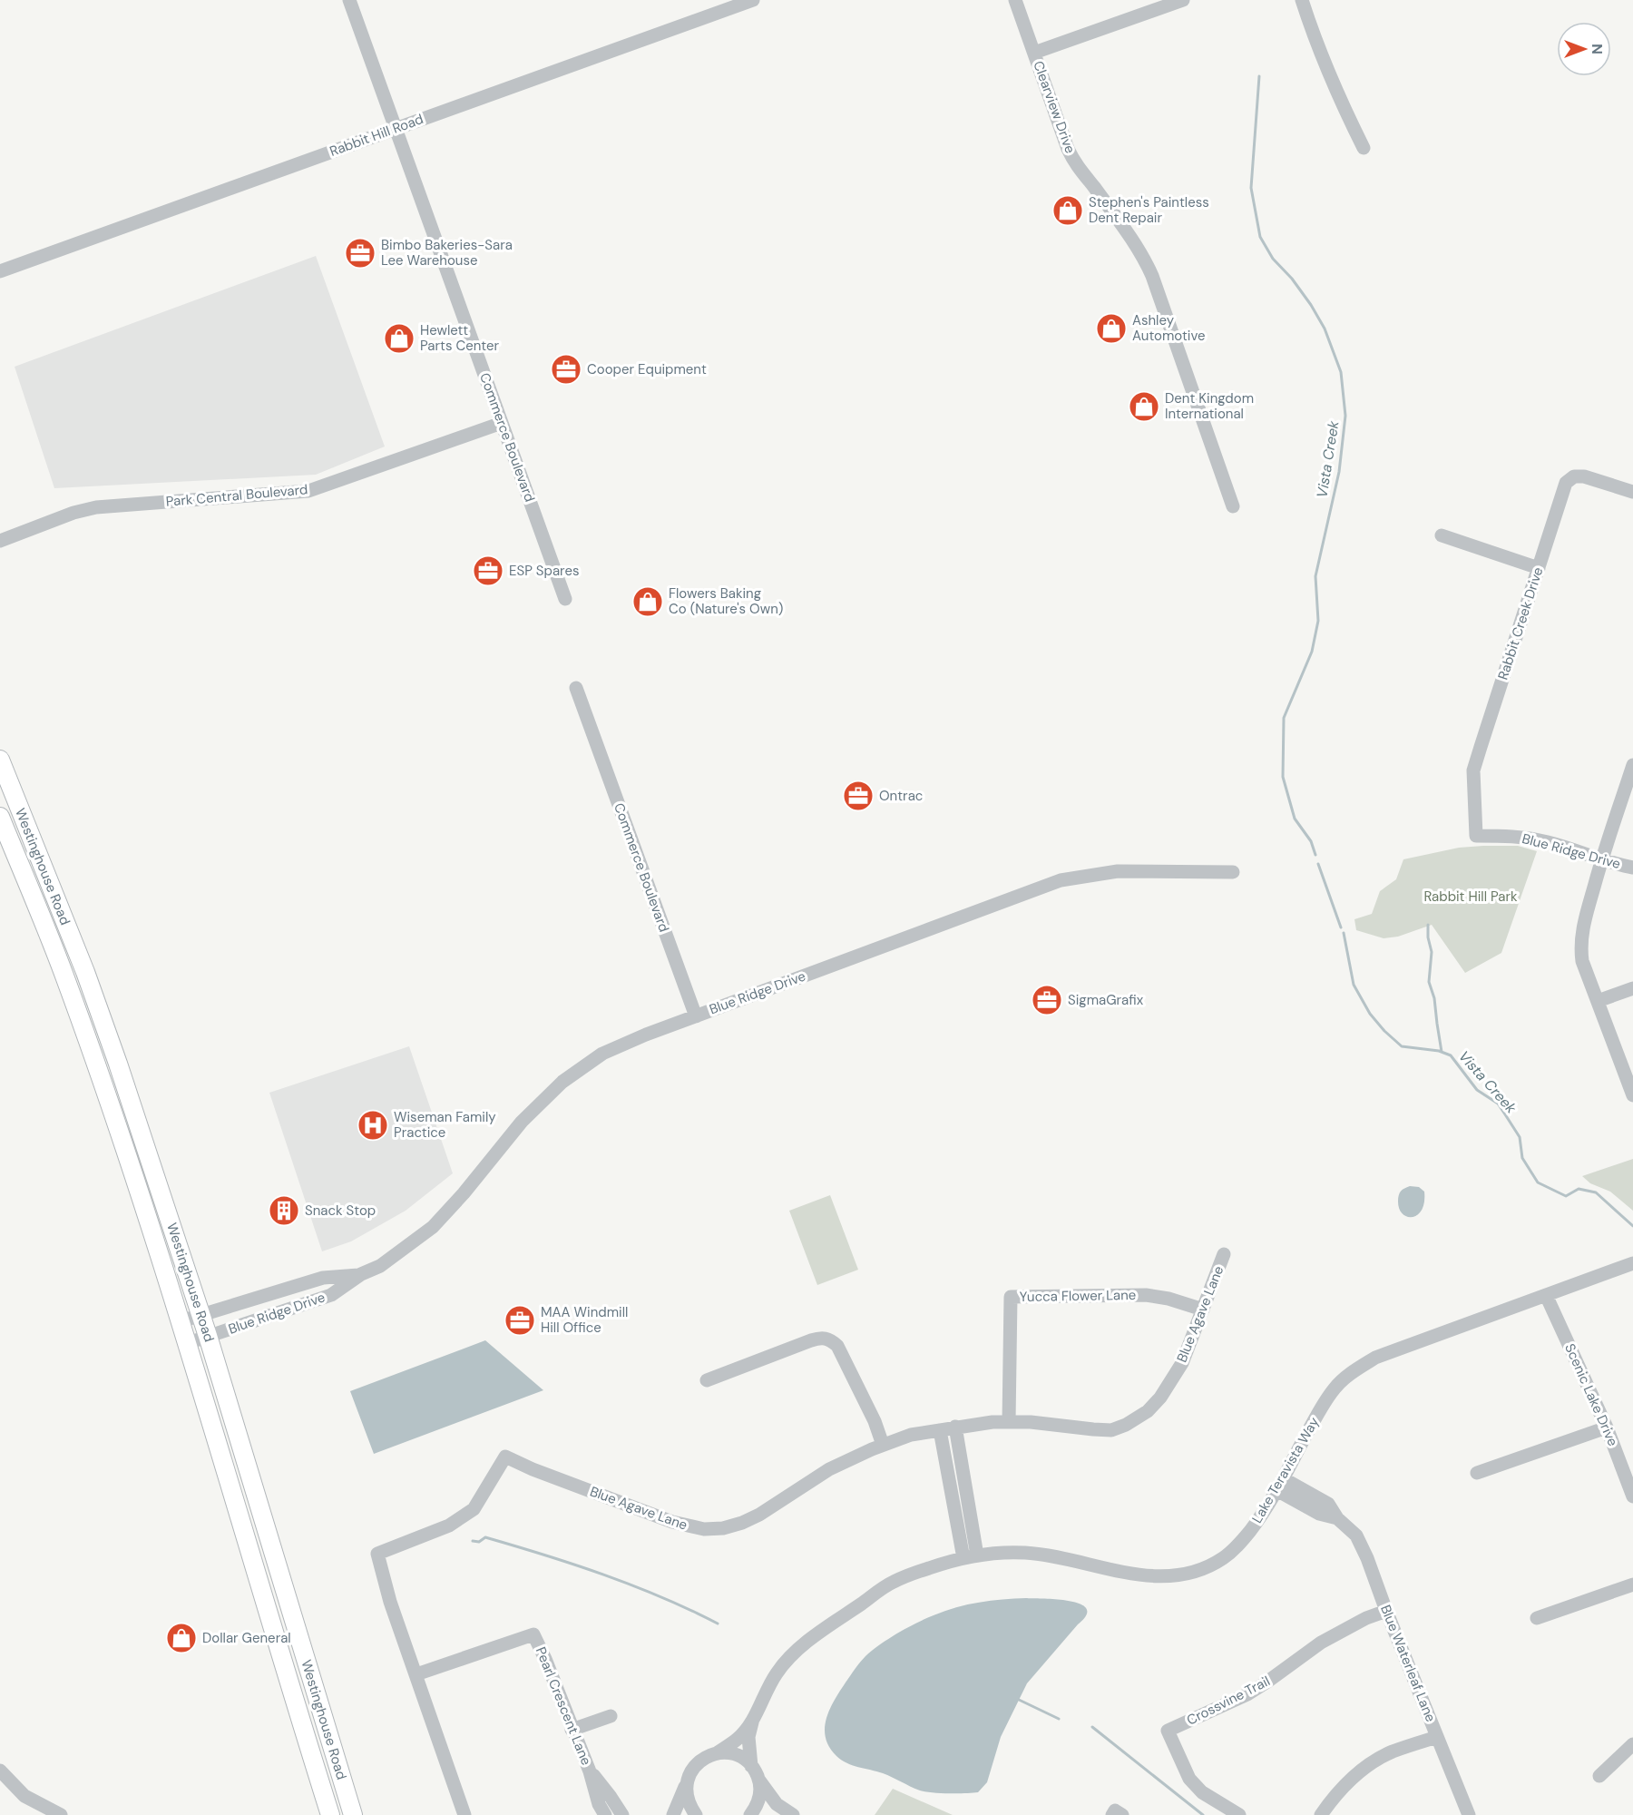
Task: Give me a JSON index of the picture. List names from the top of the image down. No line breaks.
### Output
{"streets":{"main road":["Westinghouse Road"],"street":["Clearview Drive","Rabbit Hill Road","Commerce Boulevard","Park Central Boulevard","Rabbit Creek Drive","Blue Ridge Drive","Yucca Flower Lane","Blue Agave Lane","Scenic Lake Drive","Lake Teravista Way","Blue Waterleaf Lane","Crossvine Trail","Pearl Crescent Lane"]},"crossings":[["Rabbit Hill Road","Commerce Boulevard"],["Commerce Boulevard","Park Central Boulevard"],["Commerce Boulevard","Blue Ridge Drive"],["Rabbit Creek Drive","Blue Ridge Drive"],["Blue Ridge Drive","Westinghouse Road"],["Yucca Flower Lane","Blue Agave Lane"],["Blue Agave Lane","Pearl Crescent Lane"],["Scenic Lake Drive","Lake Teravista Way"],["Lake Teravista Way","Blue Waterleaf Lane"],["Blue Waterleaf Lane","Crossvine Trail"]],"water":["Vista Creek"],"parks":["Rabbit Hill Park"],"places":{"shop":["Stephen's Paintless Dent Repair","Ashley Automotive","Hewlett Parts Center","Dent Kingdom International","Flowers Baking Co (Nature's Own)","Dollar General"],"office":["Bimbo Bakeries-Sara Lee Warehouse","Cooper Equipment","ESP Spares","Ontrac","SigmaGrafix","MAA Windmill Hill Office"],"hospital":["Wiseman Family Practice"],"building":["Snack Stop"]},"north":"right"}
